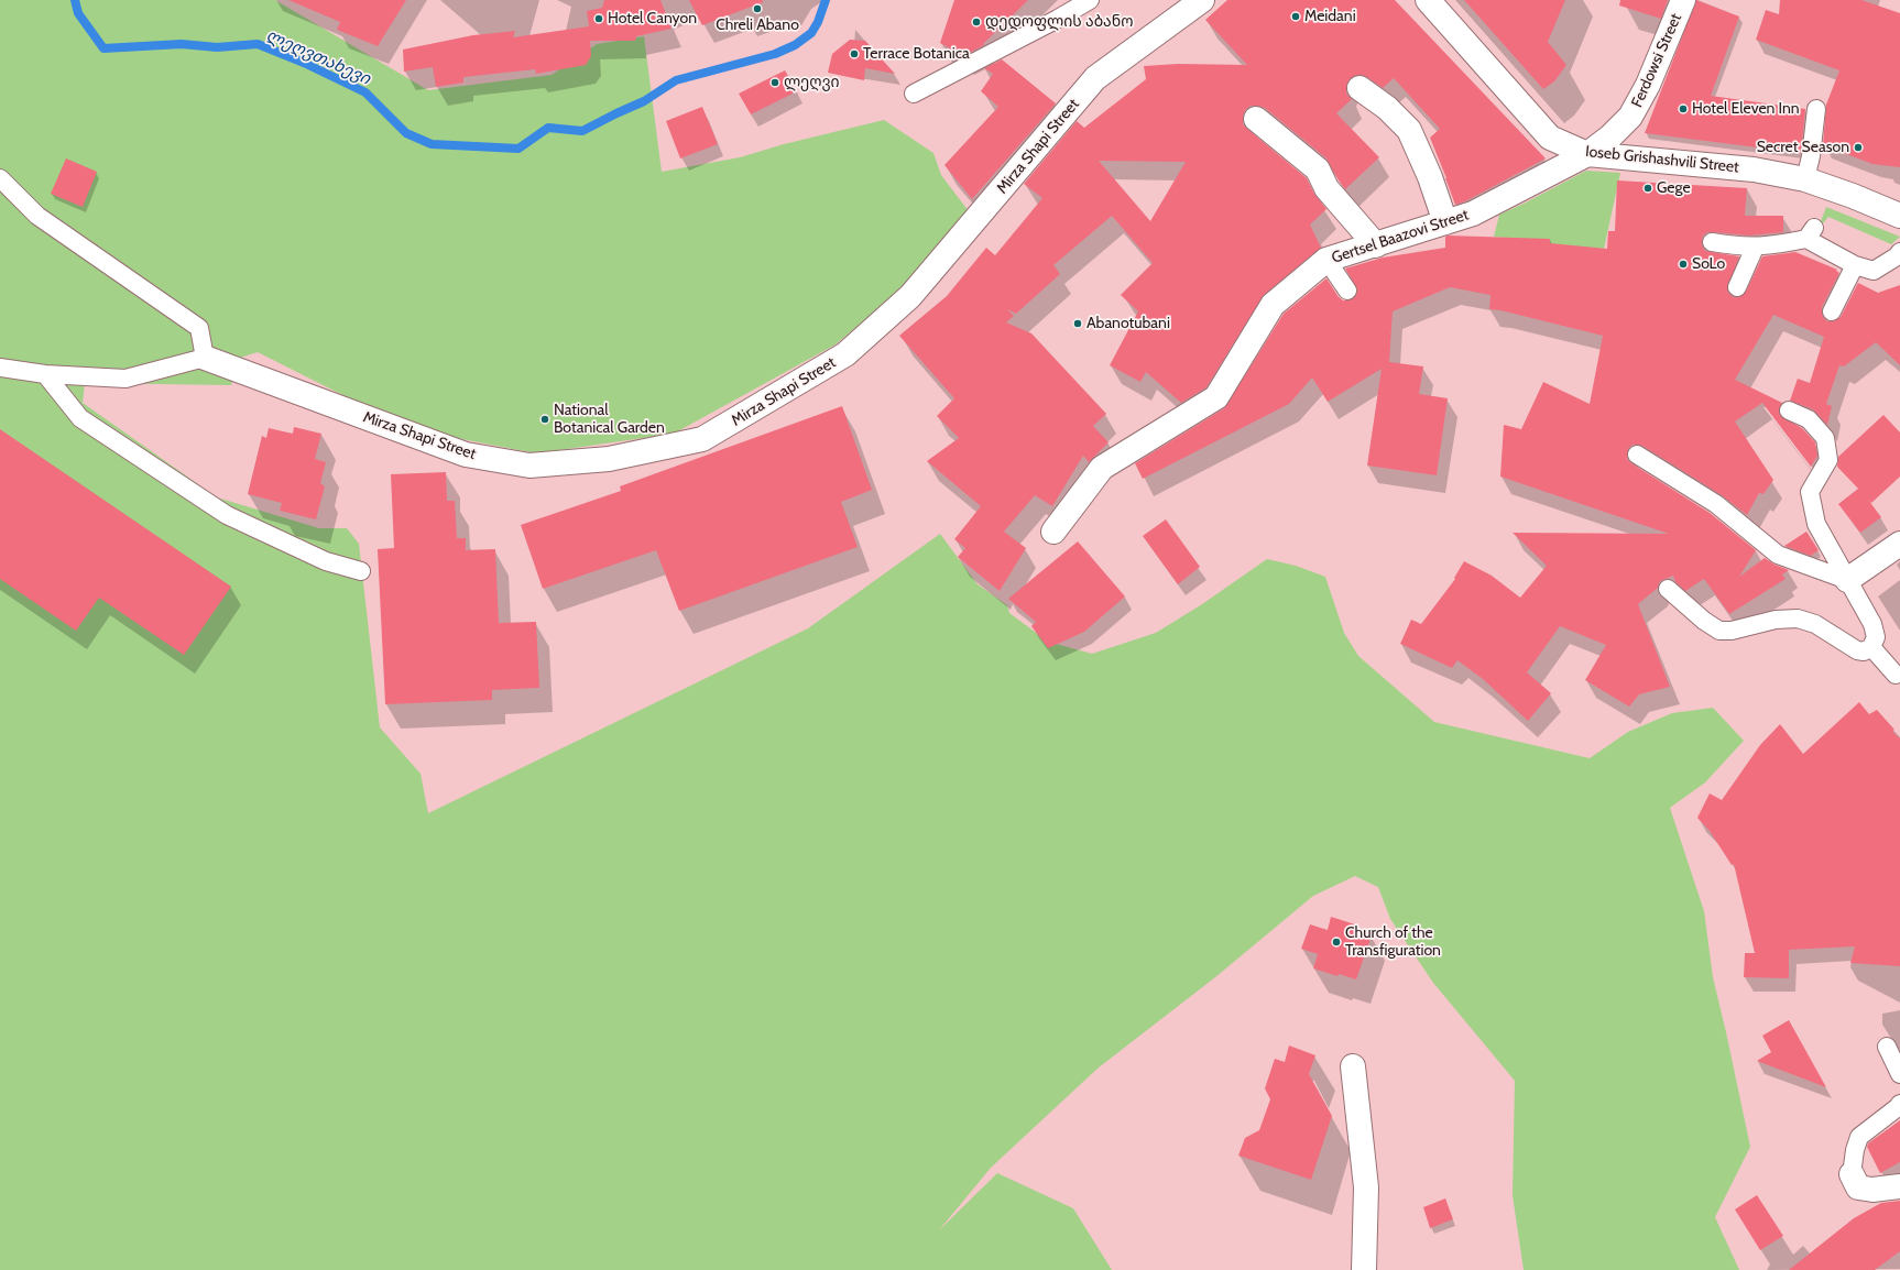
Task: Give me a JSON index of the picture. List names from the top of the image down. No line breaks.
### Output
{"streets":{"street":["Ferdowsi Street","Mirza Shapi Street","Ioseb Grishashvili Street","Gertsel Baazovi Street"]},"crossings":[["Ferdowsi Street","Ioseb Grishashvili Street"],["Ferdowsi Street","Gertsel Baazovi Street"],["Ioseb Grishashvili Street","Gertsel Baazovi Street"]],"water":["ლეღვთახევი"],"places":["Chreli Abano","Meidani","Hotel Canyon","დედოფლის აბანო","Terrace Botanica","ლეღვი","Hotel Eleven Inn","Secret Season","Gege","SoLo","Abanotubani","National Botanical Garden","Church of the Transfiguration"]}
